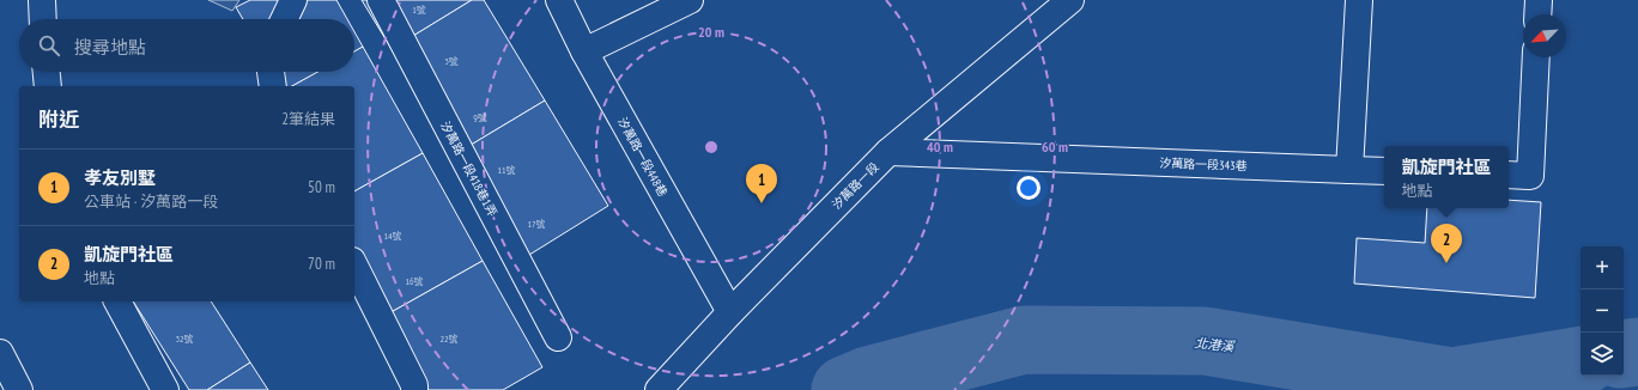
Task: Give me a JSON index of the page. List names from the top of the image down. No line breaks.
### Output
{"streets":{"street":["汐萬路一段448巷","汐萬路一段343巷","汐萬路一段418巷1弄","汐萬路一段"]},"crossings":[["汐萬路一段448巷","汐萬路一段"],["汐萬路一段343巷","汐萬路一段"]],"water":["北港溪"],"house_numbers":["1號","3號","9號","11號","17號","14號","16號","32號","22號"],"north":"bottom left","page":{"search":"搜尋地點","heading":["附近","2筆結果"],"popup":["凱旋門社區","地點"],"list":[{"mark":"1","name":"孝友別墅","note":"公車站 · 汐萬路一段","value":"50 m"},{"mark":"2","name":"凱旋門社區","note":"地點","value":"70 m"}],"pins":["1","2"],"map_buttons":["+","−"]},"rings":["20 m","40 m","60 m"]}
